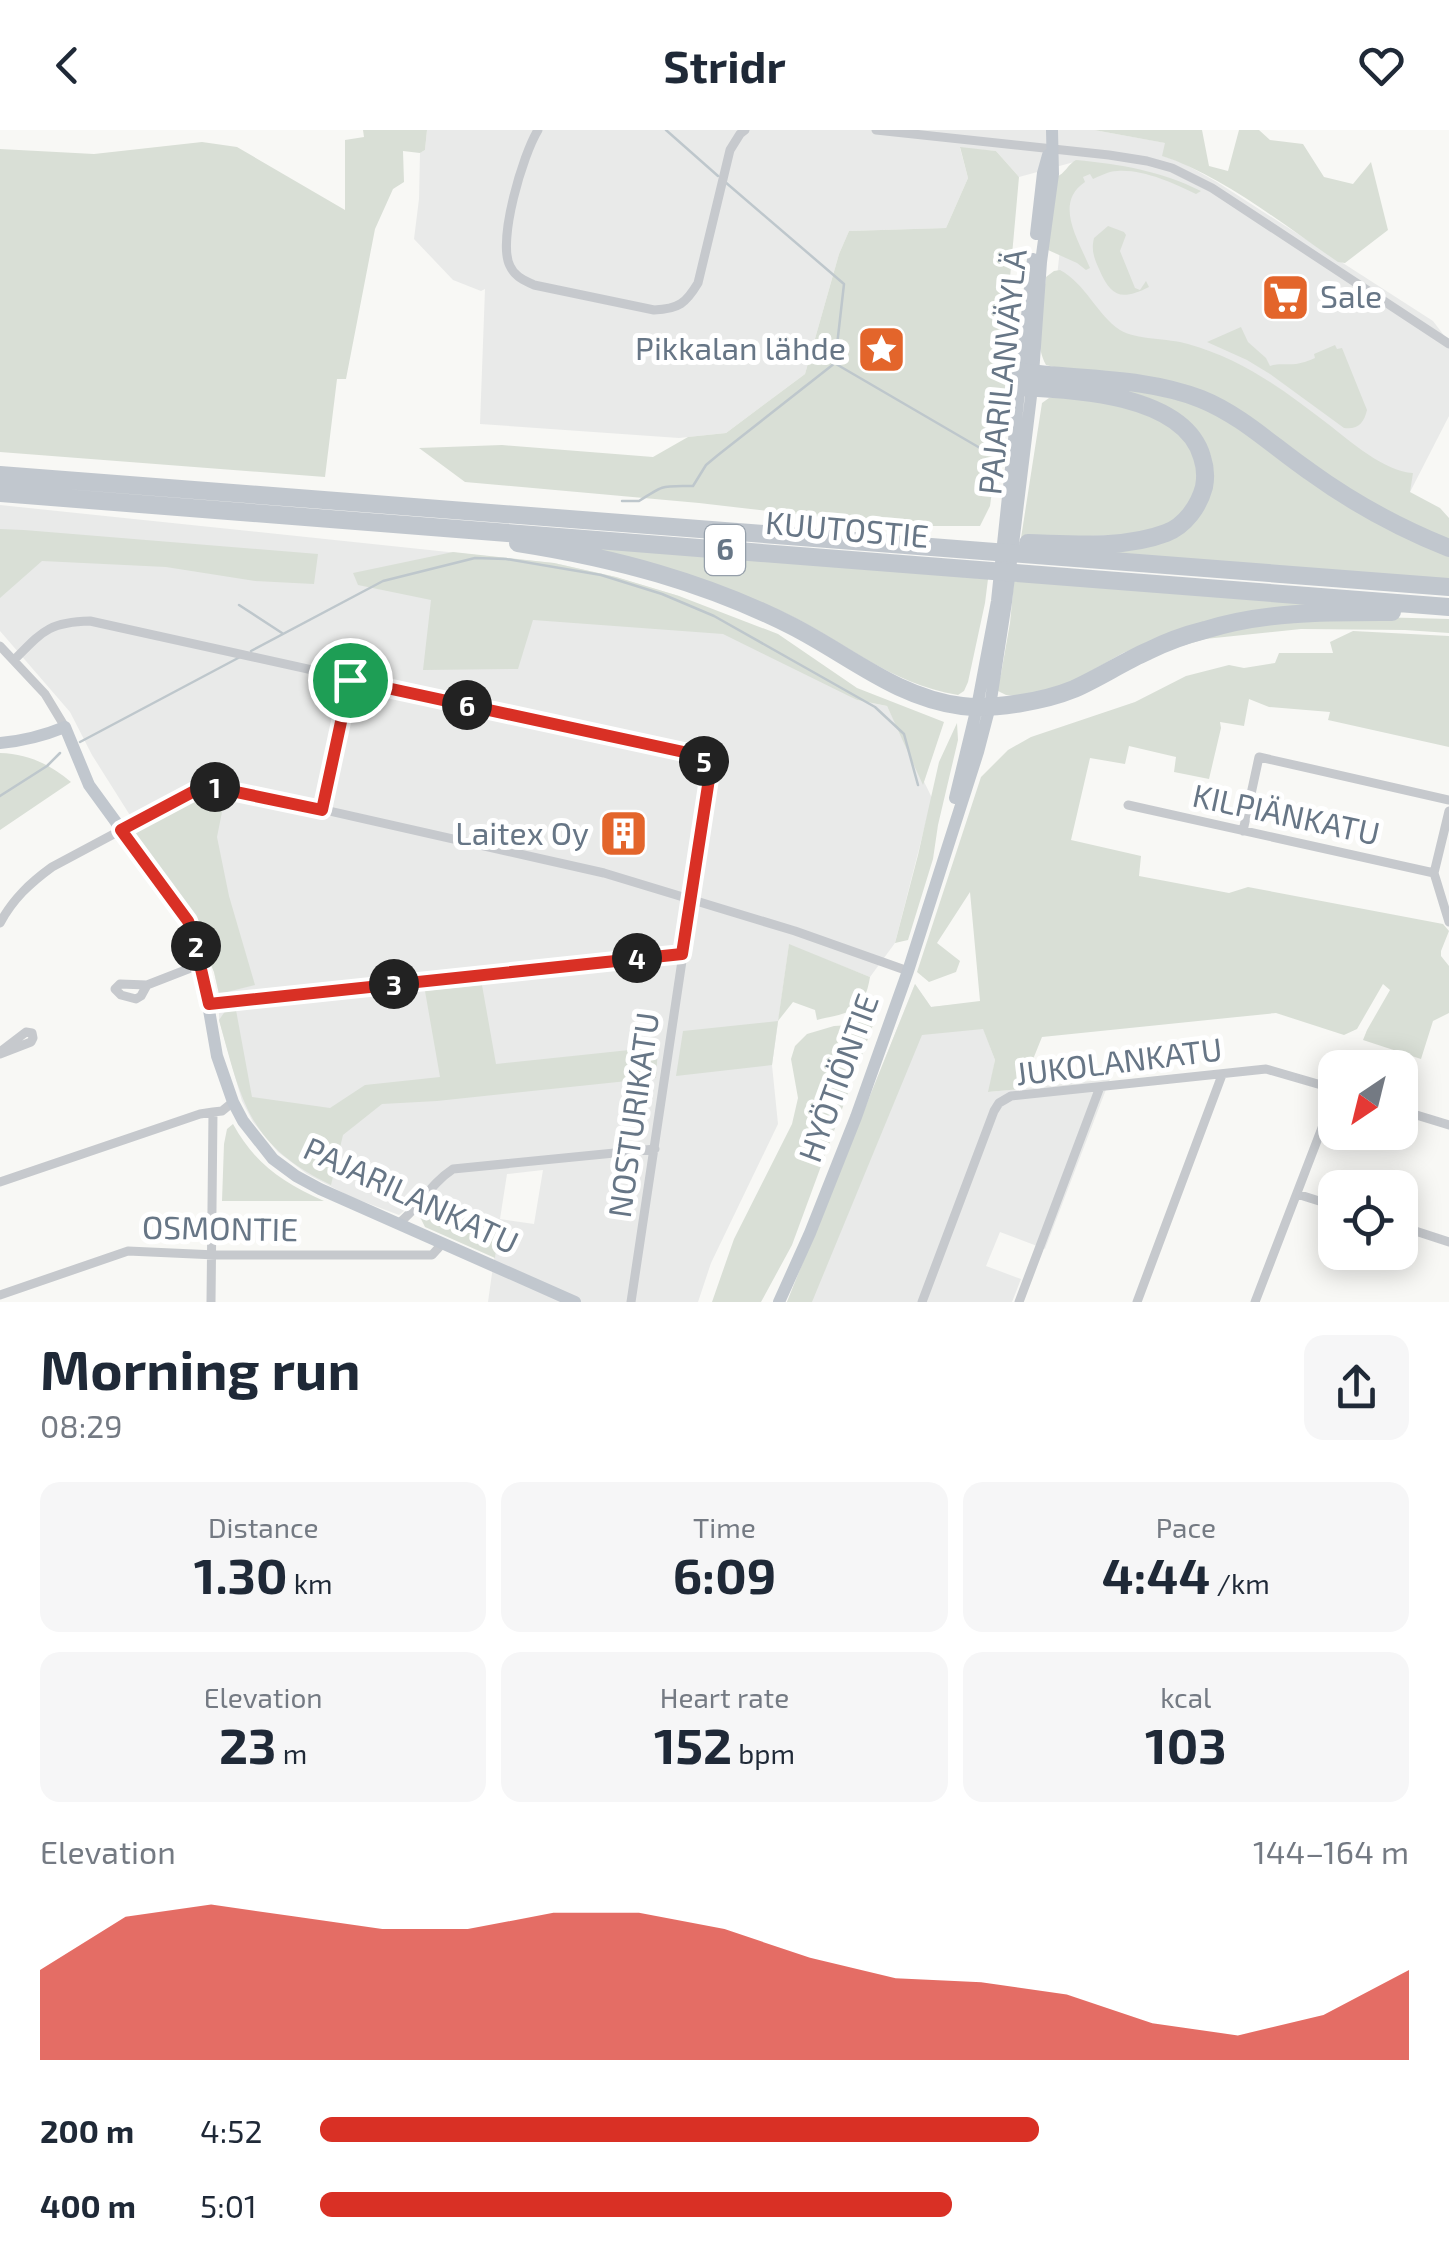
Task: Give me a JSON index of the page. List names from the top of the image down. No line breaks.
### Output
{"streets":{"highway":["KUUTOSTIE","6"],"main road":["PAJARILANVÄYLÄ","HYÖTIÖNTIE","PAJARILANKATU"],"street":["KILPIÄNKATU","JUKOLANKATU","NOSTURIKATU","OSMONTIE"]},"crossings":[["PAJARILANVÄYLÄ","HYÖTIÖNTIE"],["NOSTURIKATU","PAJARILANKATU"],["PAJARILANKATU","OSMONTIE"]],"places":{"supermarket":["Sale"],"place":["Pikkalan lähde"],"building":["Laitex Oy"]},"north":"bottom left","page":{"header":"Stridr","pins":["6","5","1","2","4","3"],"heading":["Morning run","08:29"],"stats":[["Distance","1.30 km"],["Time","6:09"],["Pace","4:44 /km"],["Elevation","23 m"],["Heart rate","152 bpm"],["kcal","103"]],"chart":["Elevation","144–164 m"],"list":[{"name":"200 m","note":"4:52"},{"name":"400 m","note":"5:01"}]}}
